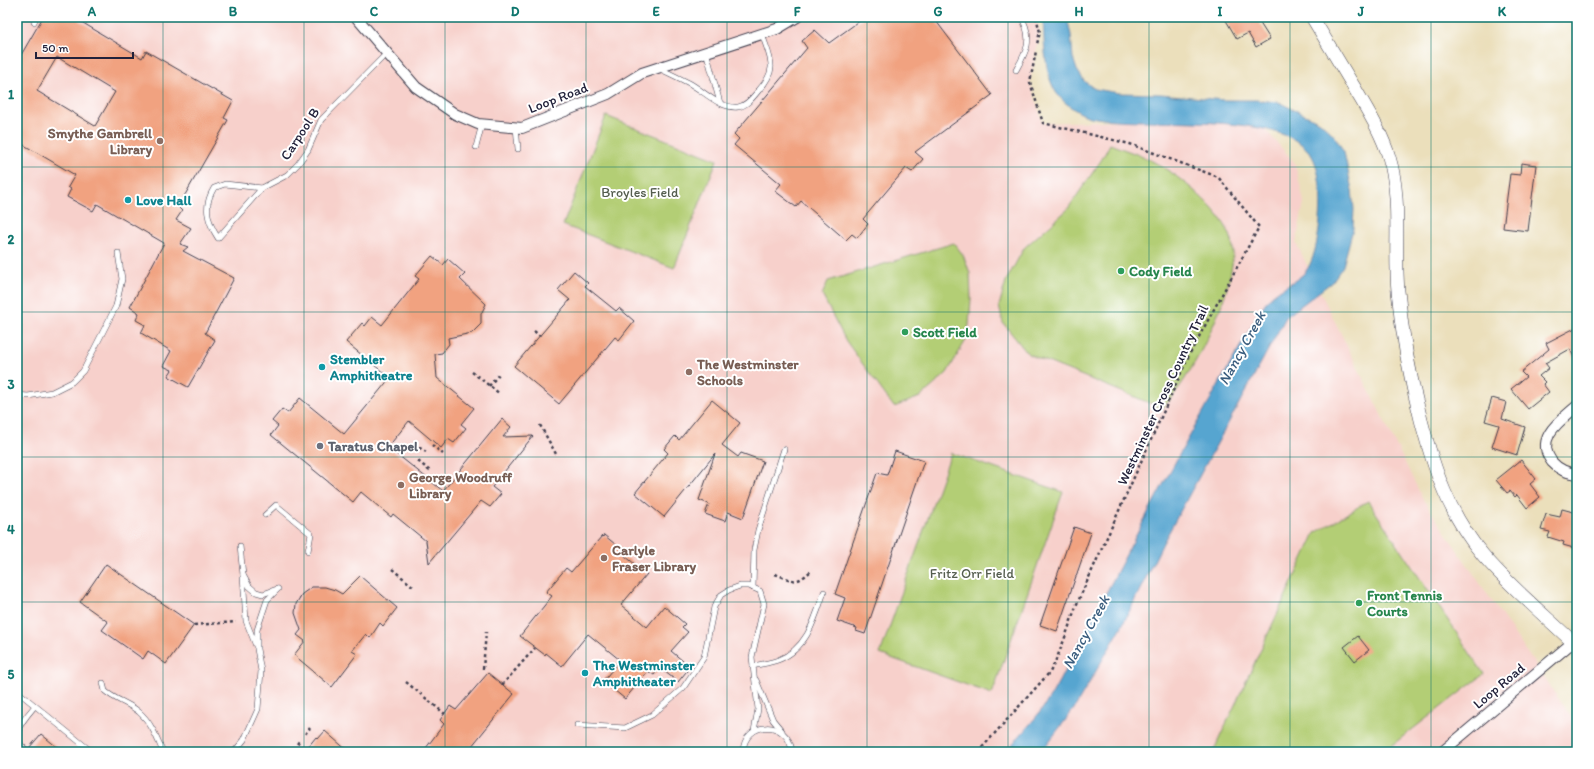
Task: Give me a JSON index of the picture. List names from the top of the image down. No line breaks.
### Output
{"streets":{"street":["Loop Road"],"lane":["Carpool B"],"path":["Westminster Cross Country Trail"]},"crossings":[["Loop Road","Carpool B"]],"water":["Nancy Creek"],"parks":["Broyles Field","Fritz Orr Field"],"places":["Smythe Gambrell Library","Love Hall","Cody Field","Scott Field","Stembler Amphitheatre","The Westminster Schools","Taratus Chapel","George Woodruff Library","Carlyle Fraser Library","Front Tennis Courts","The Westminster Amphitheater"],"scale_bar":"50 m","grid":{"columns":["A","B","C","D","E","F","G","H","I","J","K"],"rows":["1","2","3","4","5"]}}
